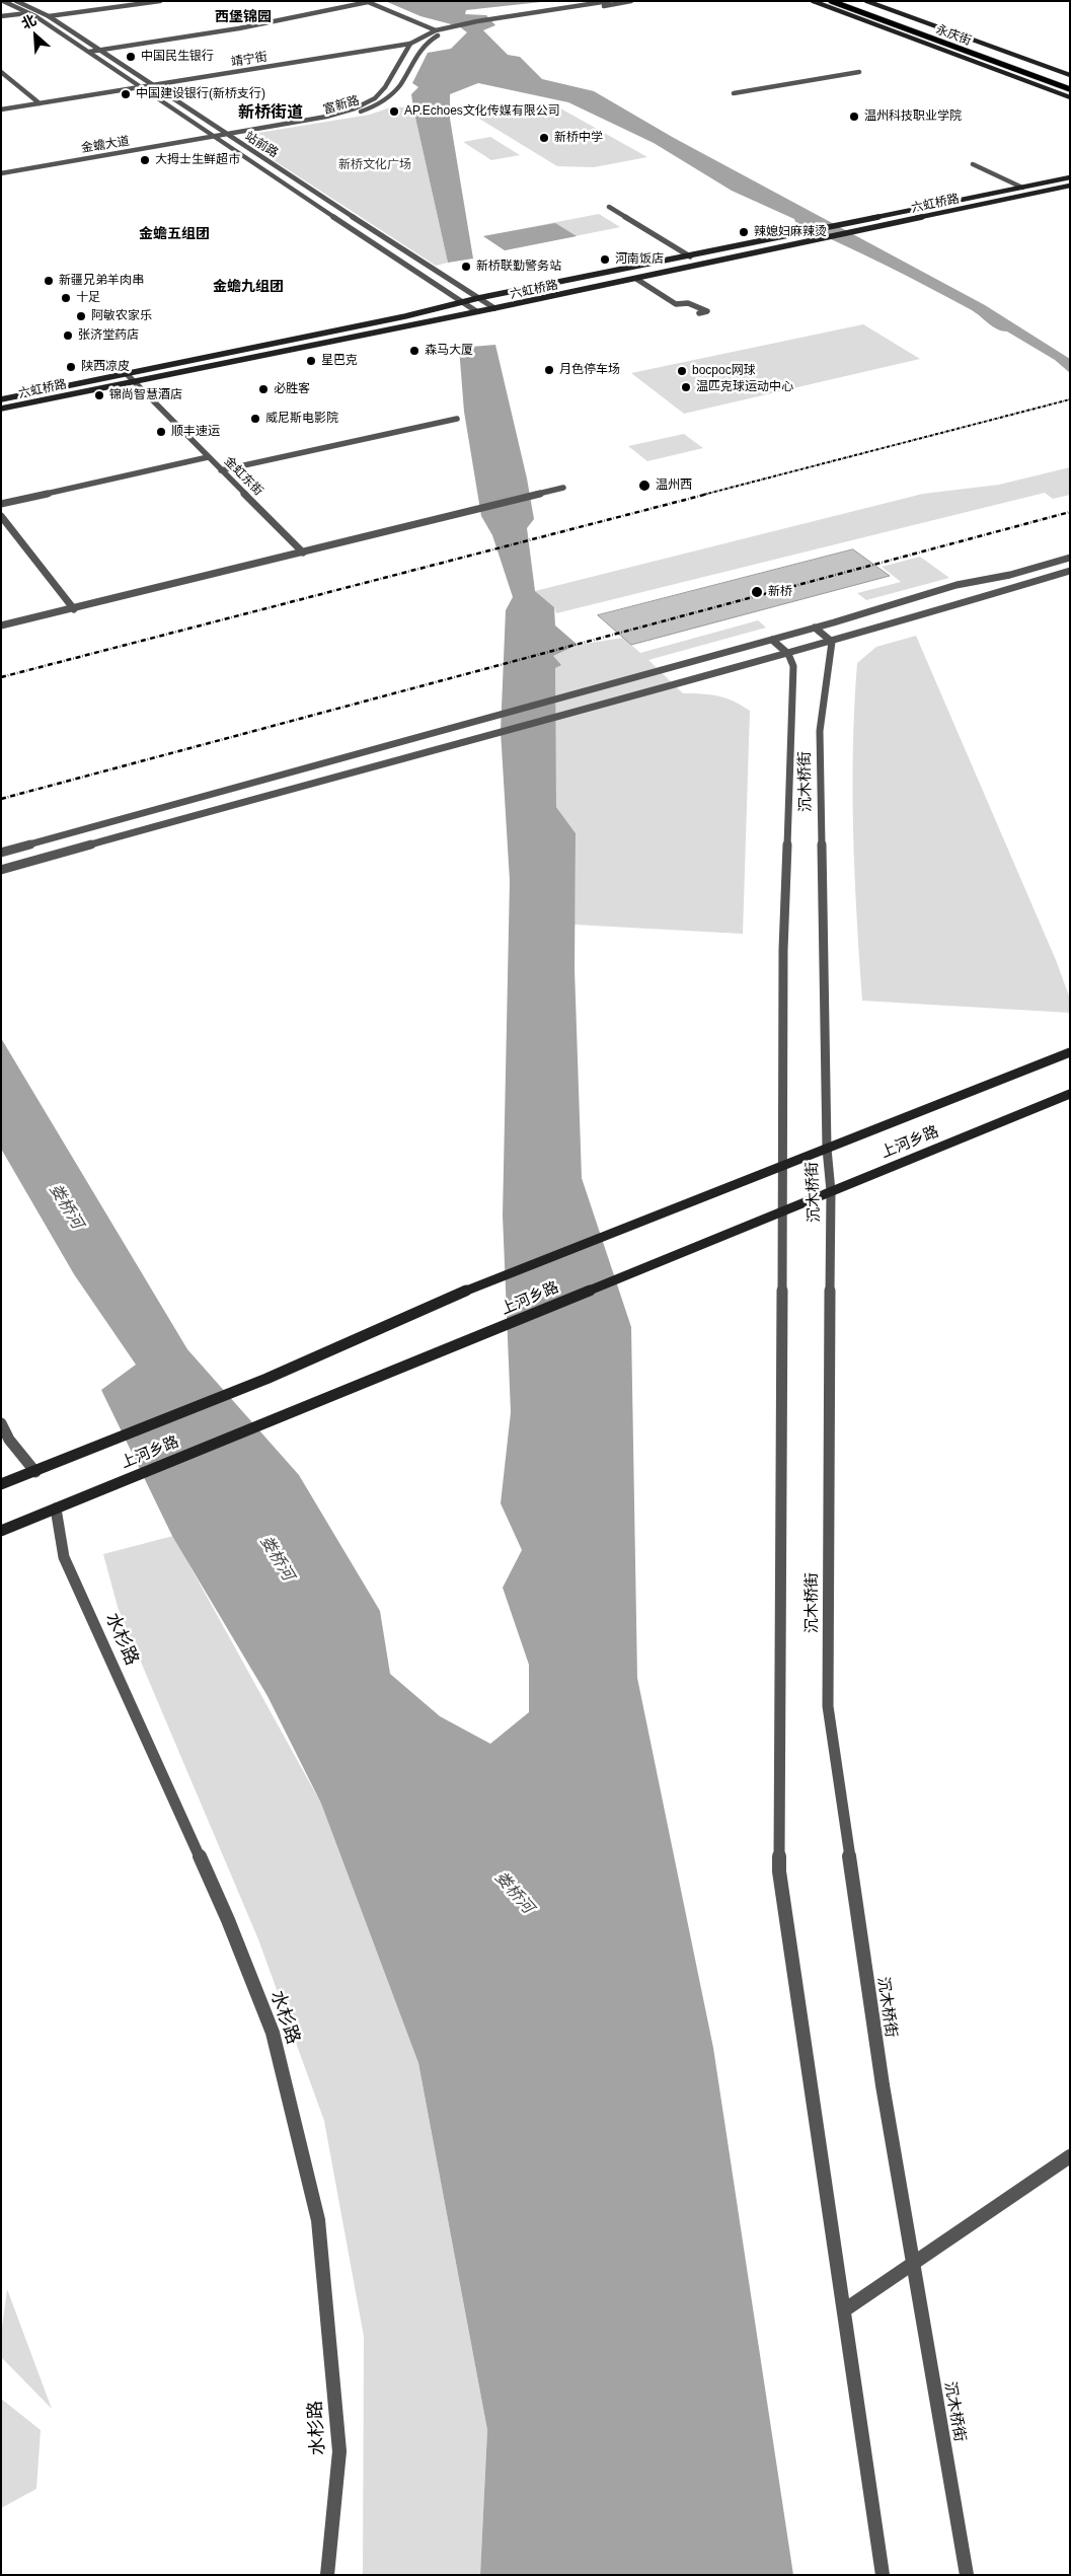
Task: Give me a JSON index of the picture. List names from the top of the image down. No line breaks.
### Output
{"streets":{"main road":["永庆街","六虹桥路","上河乡路"],"street":["靖宁街","富新路","金蟾大道","站前路","金虹东街","沉木桥街","水杉路"]},"crossings":[["靖宁街","富新路"],["靖宁街","站前路"],["富新路","金蟾大道"],["富新路","站前路"],["金蟾大道","站前路"],["站前路","六虹桥路"],["六虹桥路","金虹东街"],["沉木桥街","上河乡路"],["上河乡路","水杉路"]],"districts":["西堡锦园","新桥街道","金蟾五组团","金蟾九组团"],"water":["娄桥河"],"parks":["新桥文化广场"],"places":["中国民生银行","中国建设银行(新桥支行)","AP.Echoes文化传媒有限公司","温州科技职业学院","新桥中学","大拇士生鲜超市","辣媳妇麻辣烫","河南饭店","新桥联勤警务站","新疆兄弟羊肉串","十足","阿敏农家乐","张济堂药店","森马大厦","星巴克","陕西凉皮","月色停车场","bocpoc网球","温匹克球运动中心","必胜客","锦尚智慧酒店","威尼斯电影院","顺丰速运","温州西","新桥"],"north":"top left"}
